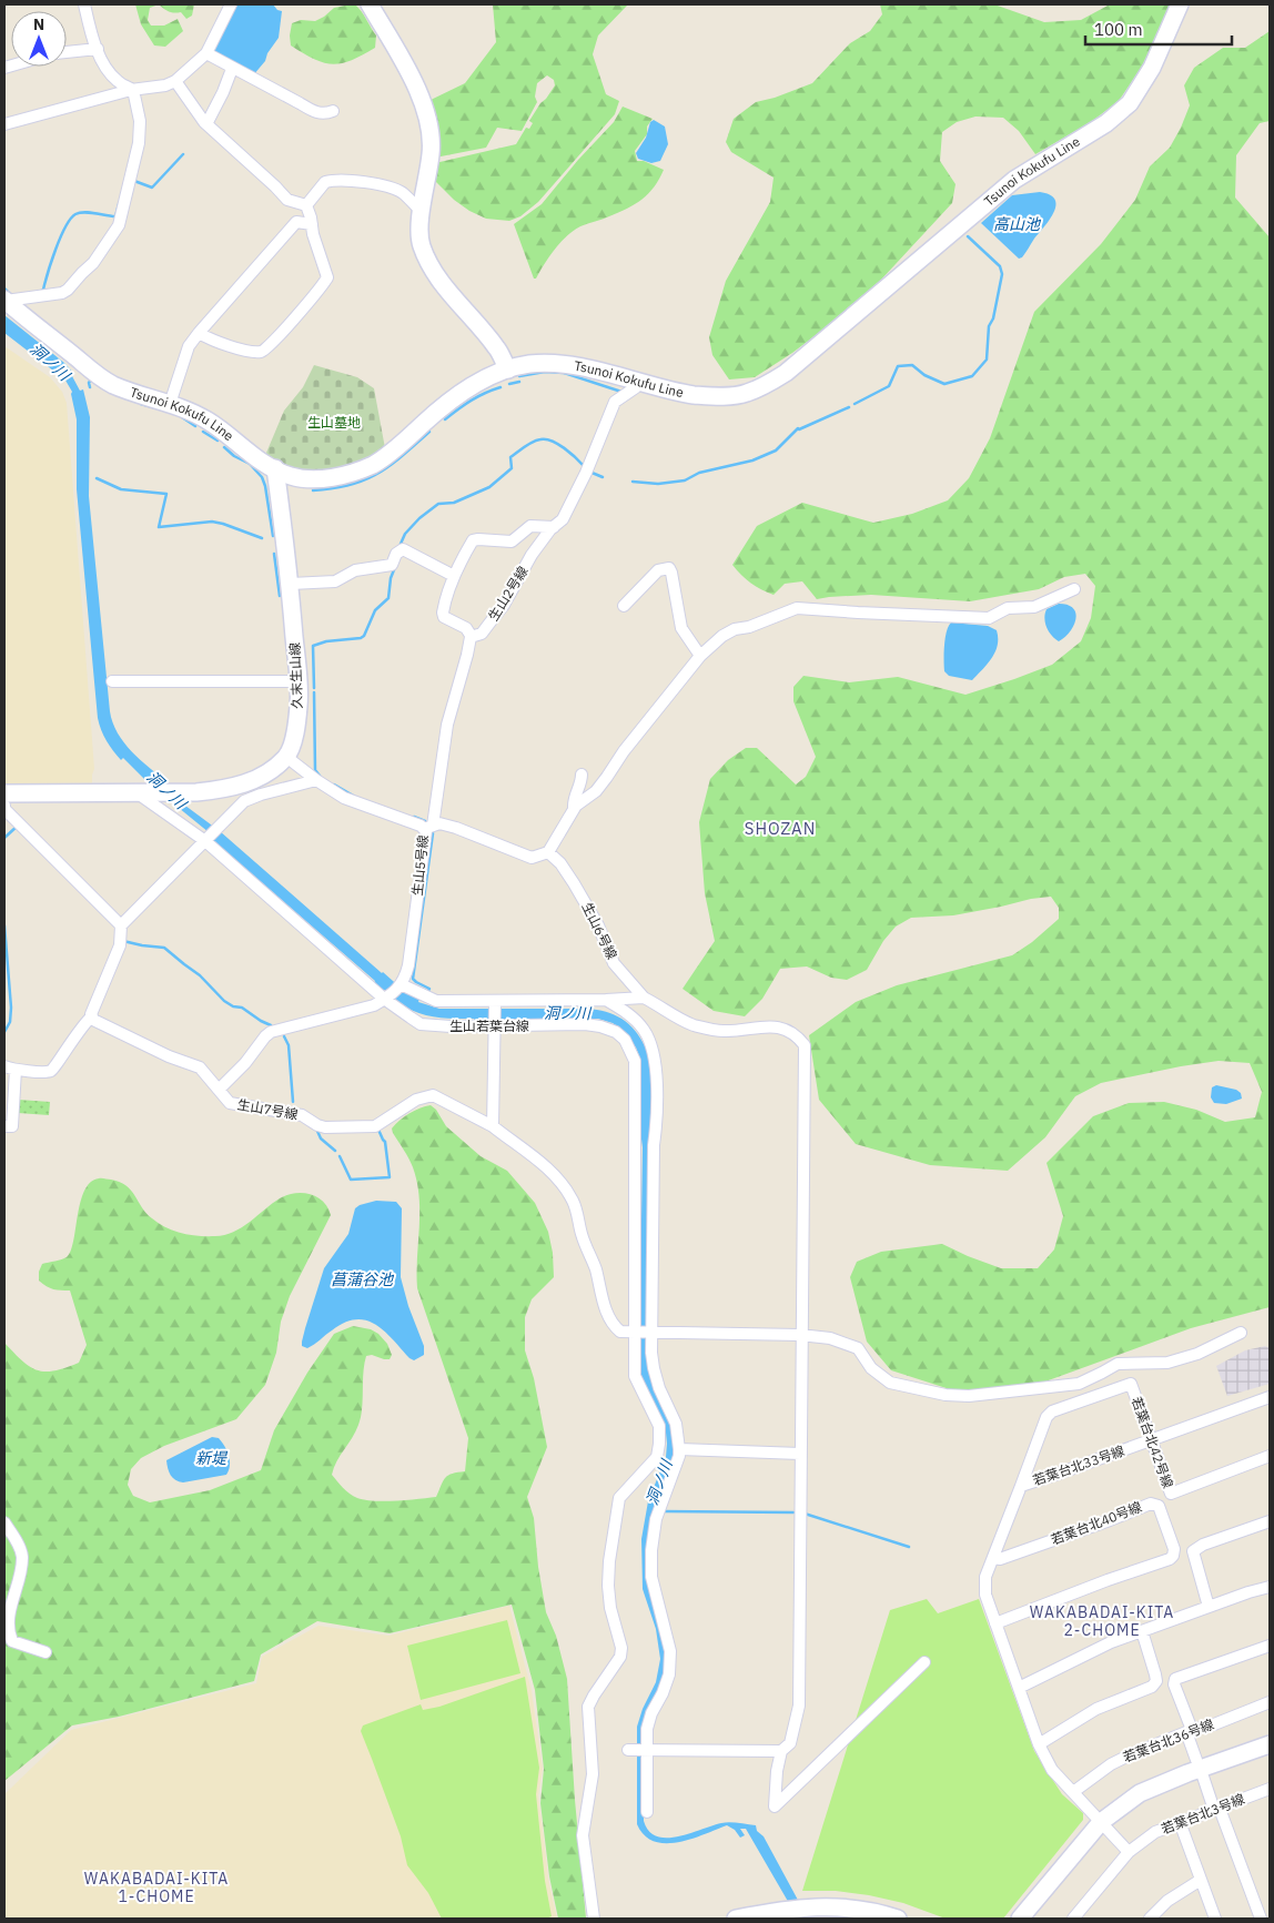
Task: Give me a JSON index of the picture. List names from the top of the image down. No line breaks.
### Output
{"streets":{"street":["Tsunoi Kokufu Line","生山2号線","久末生山線","生山5号線","生山6号線","生山若葉台線","生山7号線","若葉台北42号線","若葉台北33号線","若葉台北40号線","若葉台北36号線","若葉台北3号線"]},"crossings":[["Tsunoi Kokufu Line","生山2号線"],["Tsunoi Kokufu Line","久末生山線"],["久末生山線","生山5号線"],["生山若葉台線","生山7号線"],["若葉台北42号線","若葉台北33号線"],["若葉台北33号線","若葉台北40号線"],["若葉台北33号線","若葉台北36号線"],["若葉台北33号線","若葉台北3号線"]],"districts":["SHOZAN","WAKABADAI-KITA 2-CHOME","WAKABADAI-KITA 1-CHOME"],"water":["高山池","洞ノ川","菖蒲谷池","新堤"],"parks":["生山墓地"],"scale_bar":"100 m","north":"top"}
